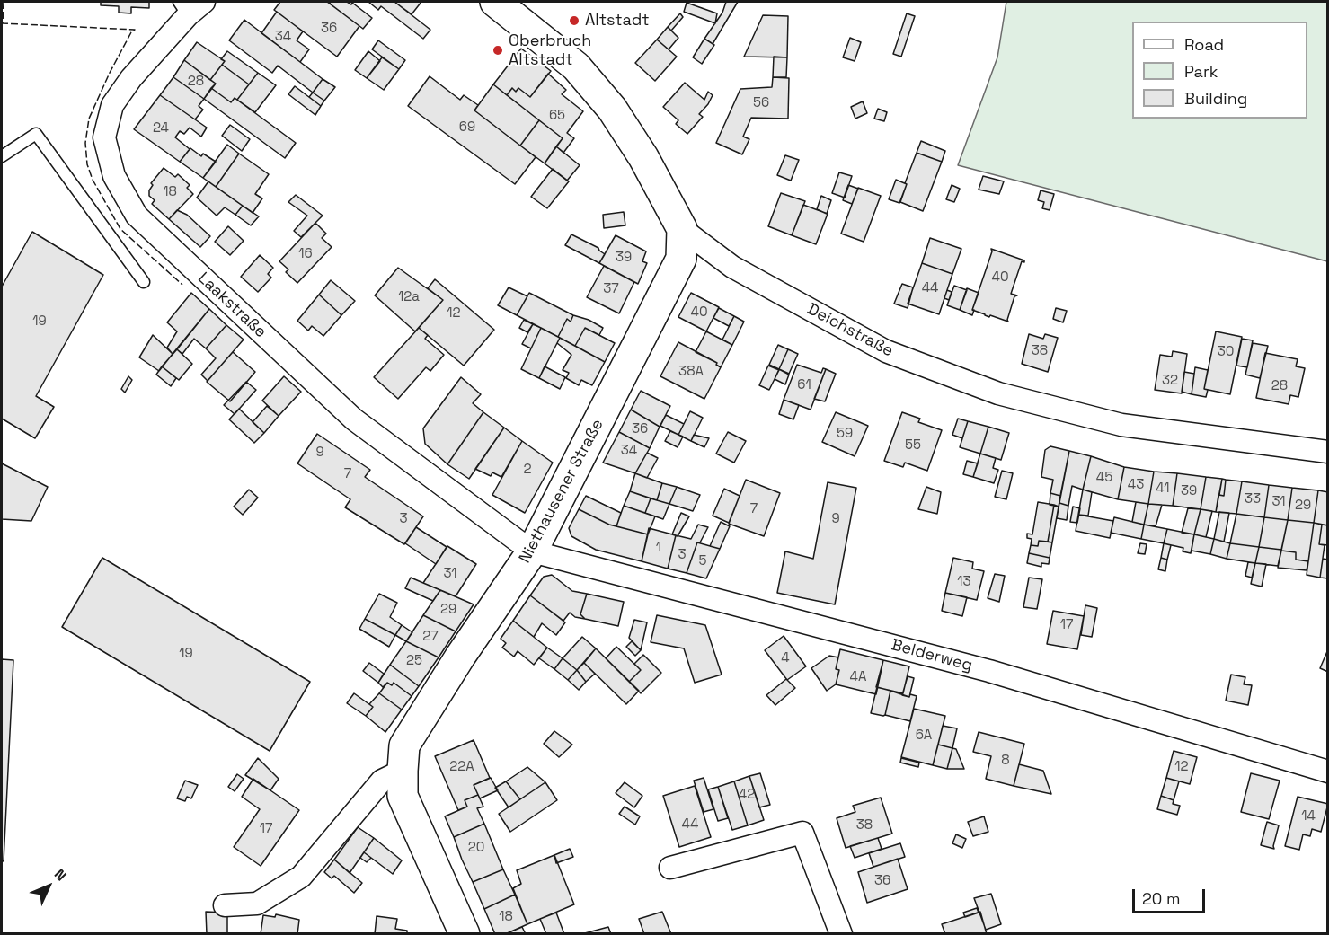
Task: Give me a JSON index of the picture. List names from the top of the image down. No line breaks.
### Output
{"streets":{"street":["Laakstraße","Deichstraße","Niethausener Straße","Belderweg"]},"crossings":[["Laakstraße","Niethausener Straße"],["Laakstraße","Belderweg"],["Deichstraße","Niethausener Straße"],["Niethausener Straße","Belderweg"]],"places":["Altstadt","Oberbruch Altstadt"],"house_numbers":["36","34","28","56","65","69","24","18","16","39","40","44","37","12a","40","12","19","38","30","38A","32","61","28","36","59","55","34","9","2","7","45","43","41","39","33","31","29","7","3","9","1","3","5","31","13","29","17","27","19","4","25","4A","6A","8","22A","12","42","14","44","38","17","20","36","18"],"legend":["Road","Park","Building"],"scale_bar":"20 m","north":"top right"}
